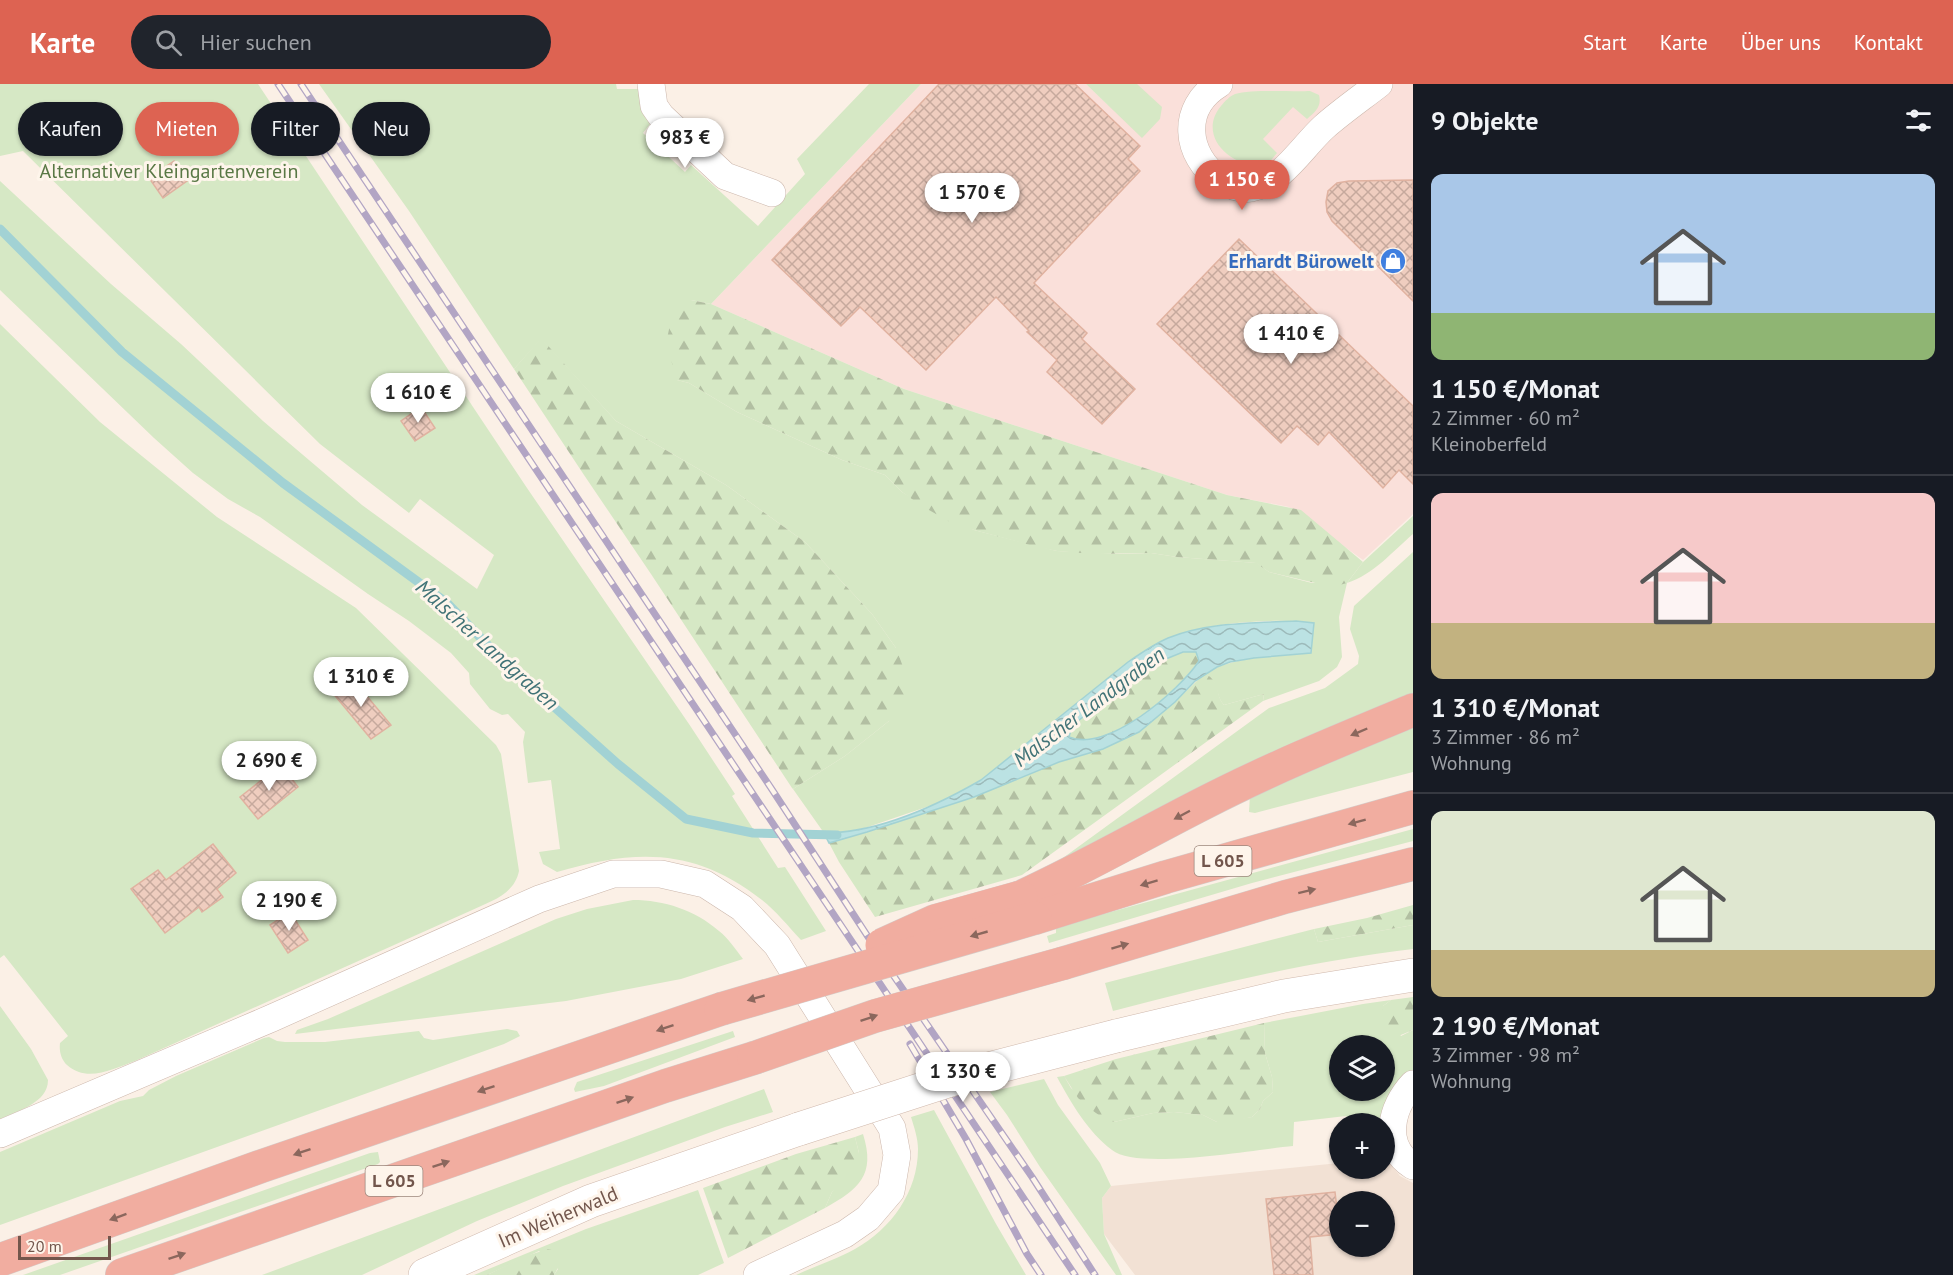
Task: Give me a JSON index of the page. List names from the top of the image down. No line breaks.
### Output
{"streets":{"highway":["L 605"],"street":["Im Weiherwald"]},"water":["Malscher Landgraben"],"parks":["Alternativer Kleingartenverein"],"places":{"shop":["Erhardt Bürowelt"]},"scale_bar":"20 m","page":{"header":"Karte","search":"Hier suchen","nav":["Start","Karte","Über uns","Kontakt"],"heading":"9 Objekte","chip":["Kaufen","Mieten","Filter","Neu"],"price":["983 €","1 150 €","1 570 €","1 410 €","1 610 €","1 310 €","2 690 €","2 190 €","1 330 €"],"list":[{"name":"1 150 €/Monat","note":"2 Zimmer · 60 m² · Kleinoberfeld"},{"name":"1 310 €/Monat","note":"3 Zimmer · 86 m² · Wohnung"},{"name":"2 190 €/Monat","note":"3 Zimmer · 98 m² · Wohnung"}],"map_buttons":["+","−"],"scale":"20 m"}}
